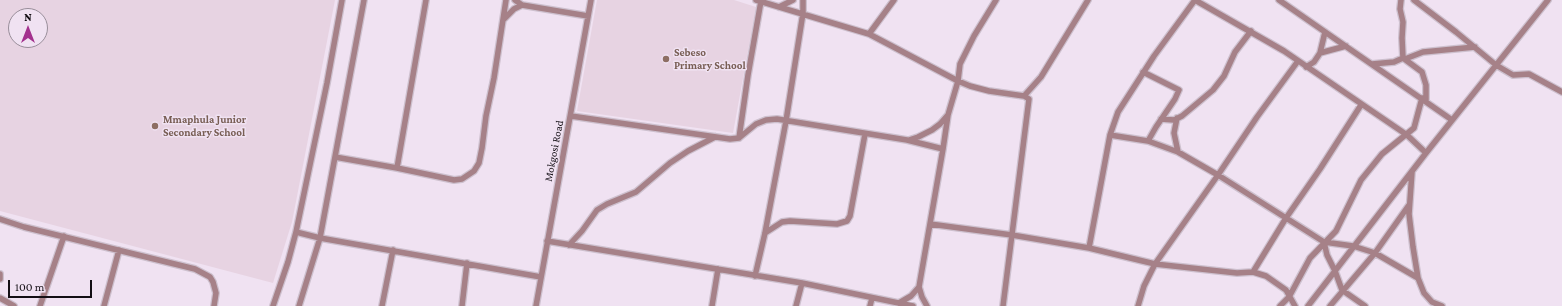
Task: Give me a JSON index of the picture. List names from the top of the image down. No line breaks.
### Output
{"streets":{"street":["Mokgosi Road"]},"places":["Sebeso Primary School","Mmaphula Junior Secondary School"],"scale_bar":"100 m","north":"top"}
